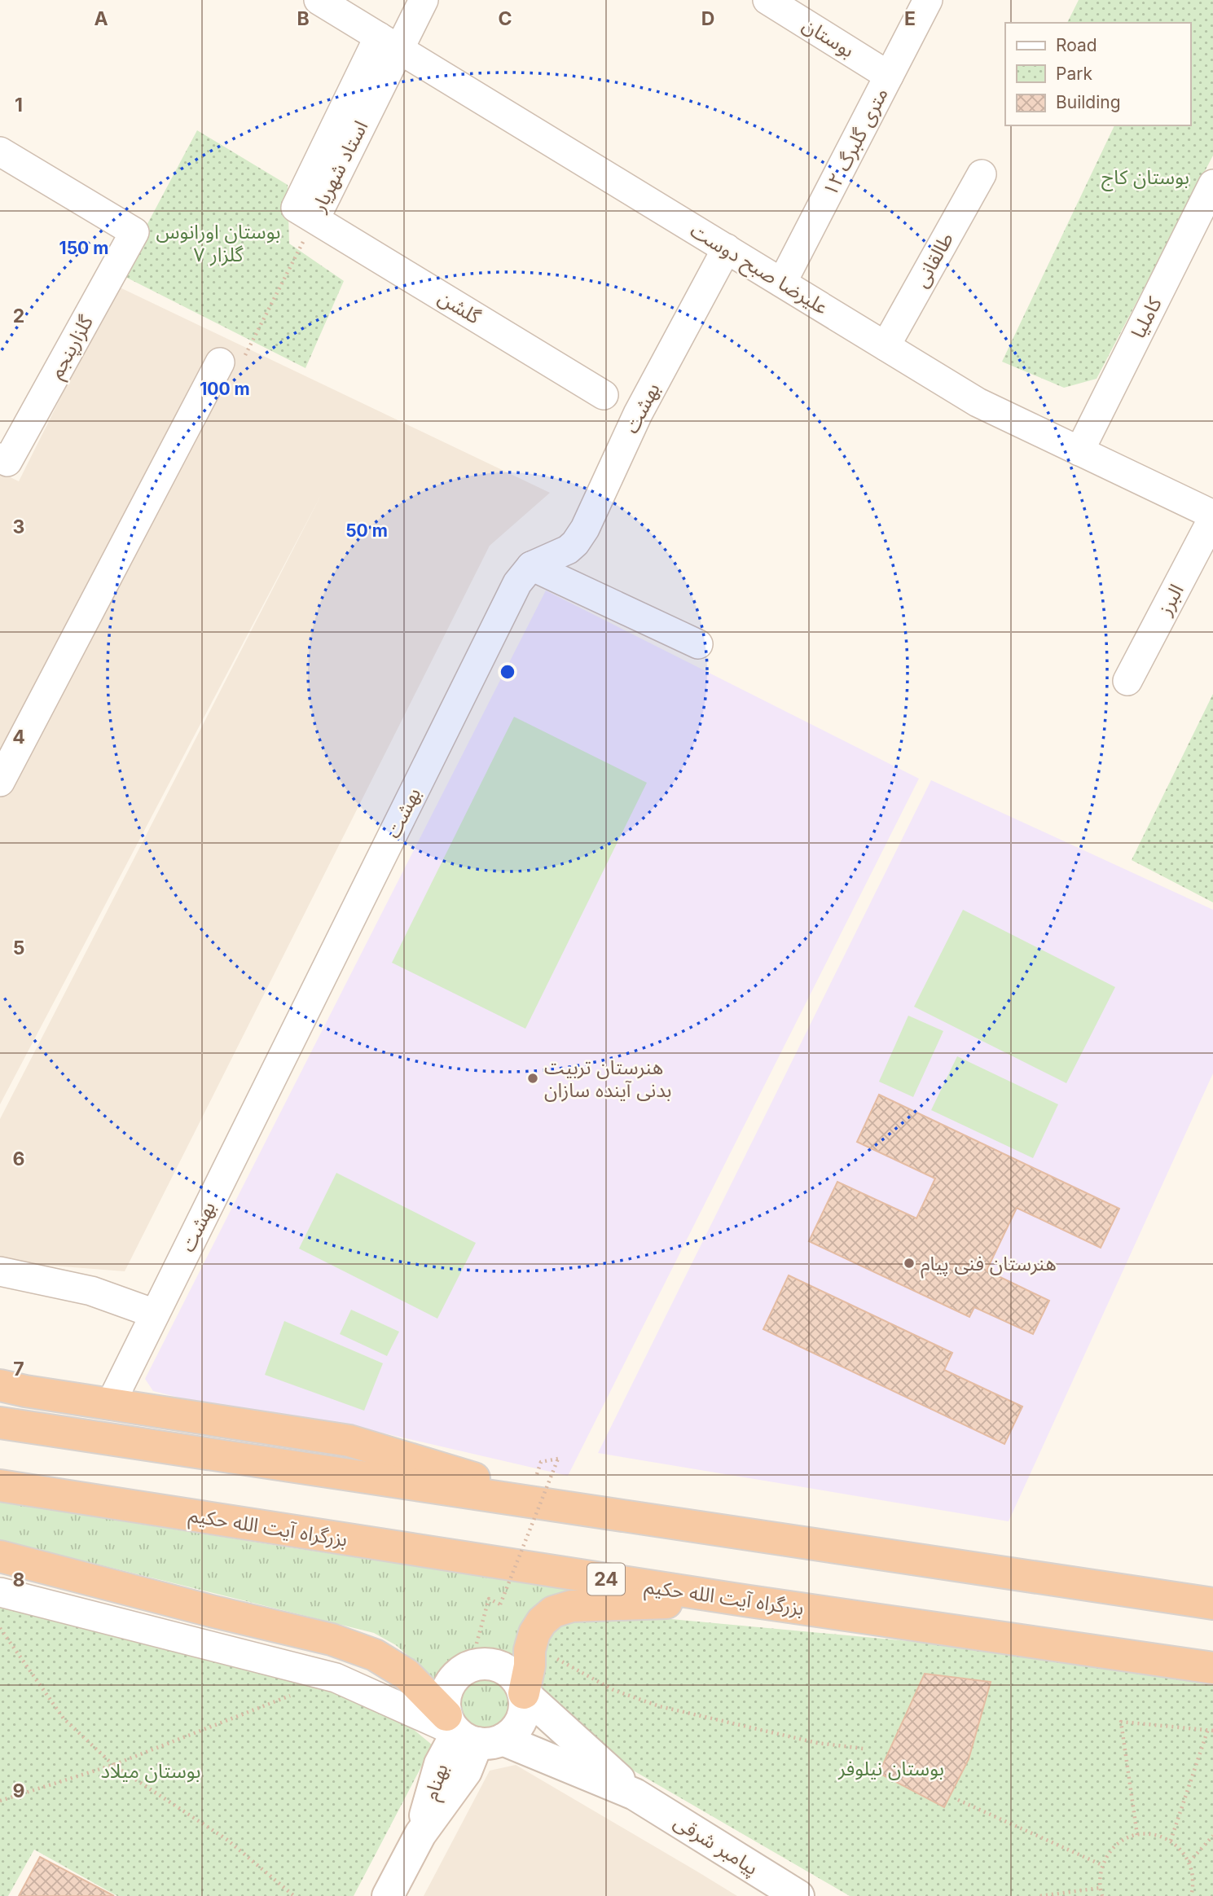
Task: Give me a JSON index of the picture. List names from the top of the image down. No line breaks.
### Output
{"streets":{"highway":["بزرگراه آیت الله حکیم","24"],"street":["بوستان","۱۲ متری گلبرگ","استاد شهریار","طالقانی","علیرضا صبح دوست","گلشن","کاملیا","گلزارپنجم","بهشت","البرز","بهنام","پیامبر شرقی"]},"crossings":[["بوستان","۱۲ متری گلبرگ"],["۱۲ متری گلبرگ","علیرضا صبح دوست"],["استاد شهریار","علیرضا صبح دوست"],["استاد شهریار","گلشن"],["طالقانی","علیرضا صبح دوست"],["علیرضا صبح دوست","کاملیا"],["علیرضا صبح دوست","بهشت"],["علیرضا صبح دوست","البرز"],["بهنام","پیامبر شرقی"]],"parks":["بوستان کاج","بوستان اورانوس گلزار ۷","بوستان نیلوفر","بوستان میلاد"],"places":["هنرستان تربیت بدنی آینده سازان","هنرستان فنی پیام"],"legend":["Road","Park","Building"],"grid":{"columns":["A","B","C","D","E"],"rows":["1","2","3","4","5","6","7","8","9"]},"rings":["150 m","100 m","50 m"]}
